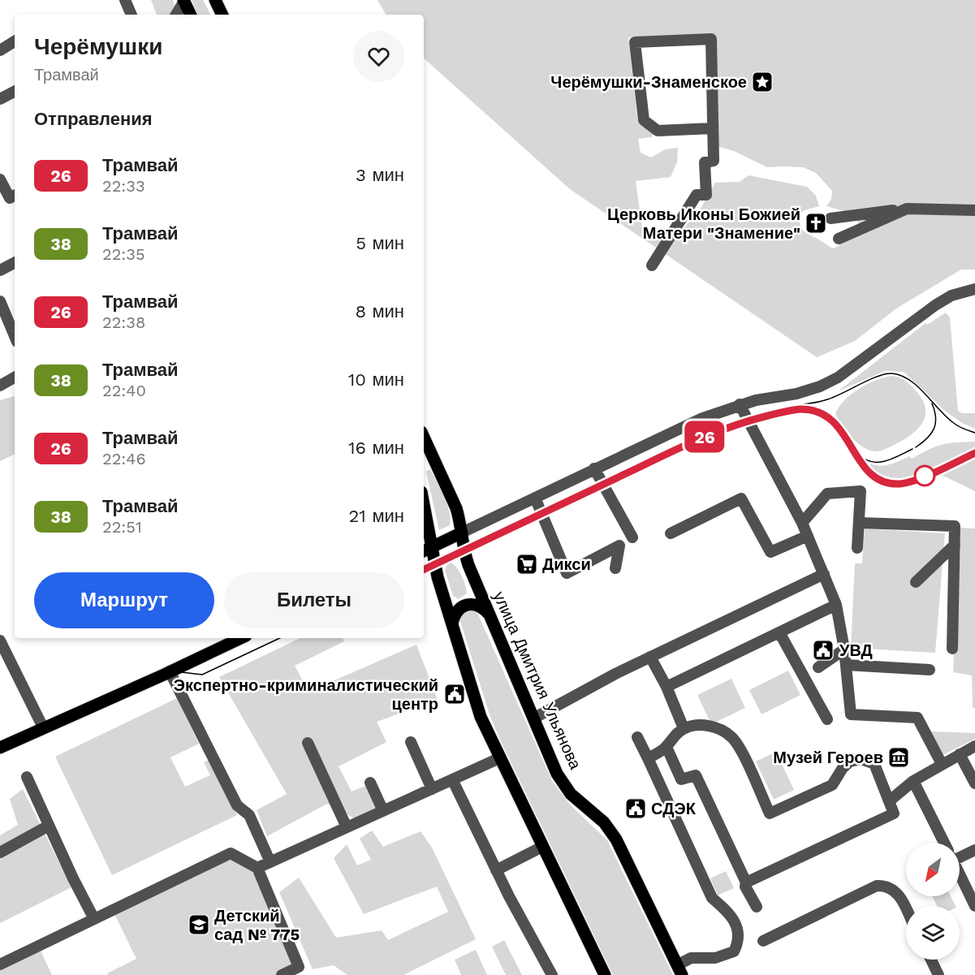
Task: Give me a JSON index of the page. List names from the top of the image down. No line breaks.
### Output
{"streets":{"main road":["улица Дмитрия Ульянова"]},"places":{"place":["Черёмушки-Знаменское"],"church":["Церковь Иконы Божией Матери \"Знамение\""],"supermarket":["Дикси"],"public building":["УВД","Экспертно-криминалистический центр","СДЭК"],"museum":["Музей Героев"],"school or university":["Детский сад № 775"]},"lines":["tram line 26"],"north":"bottom left","page":{"on_map":"26","heading":[["Черёмушки","Трамвай"],"Отправления"],"list":[{"mark":"26","name":"Трамвай","note":"22:33","value":"3 мин"},{"mark":"38","name":"Трамвай","note":"22:35","value":"5 мин"},{"mark":"26","name":"Трамвай","note":"22:38","value":"8 мин"},{"mark":"38","name":"Трамвай","note":"22:40","value":"10 мин"},{"mark":"26","name":"Трамвай","note":"22:46","value":"16 мин"},{"mark":"38","name":"Трамвай","note":"22:51","value":"21 мин"}],"buttons":["Маршрут","Билеты"]}}
